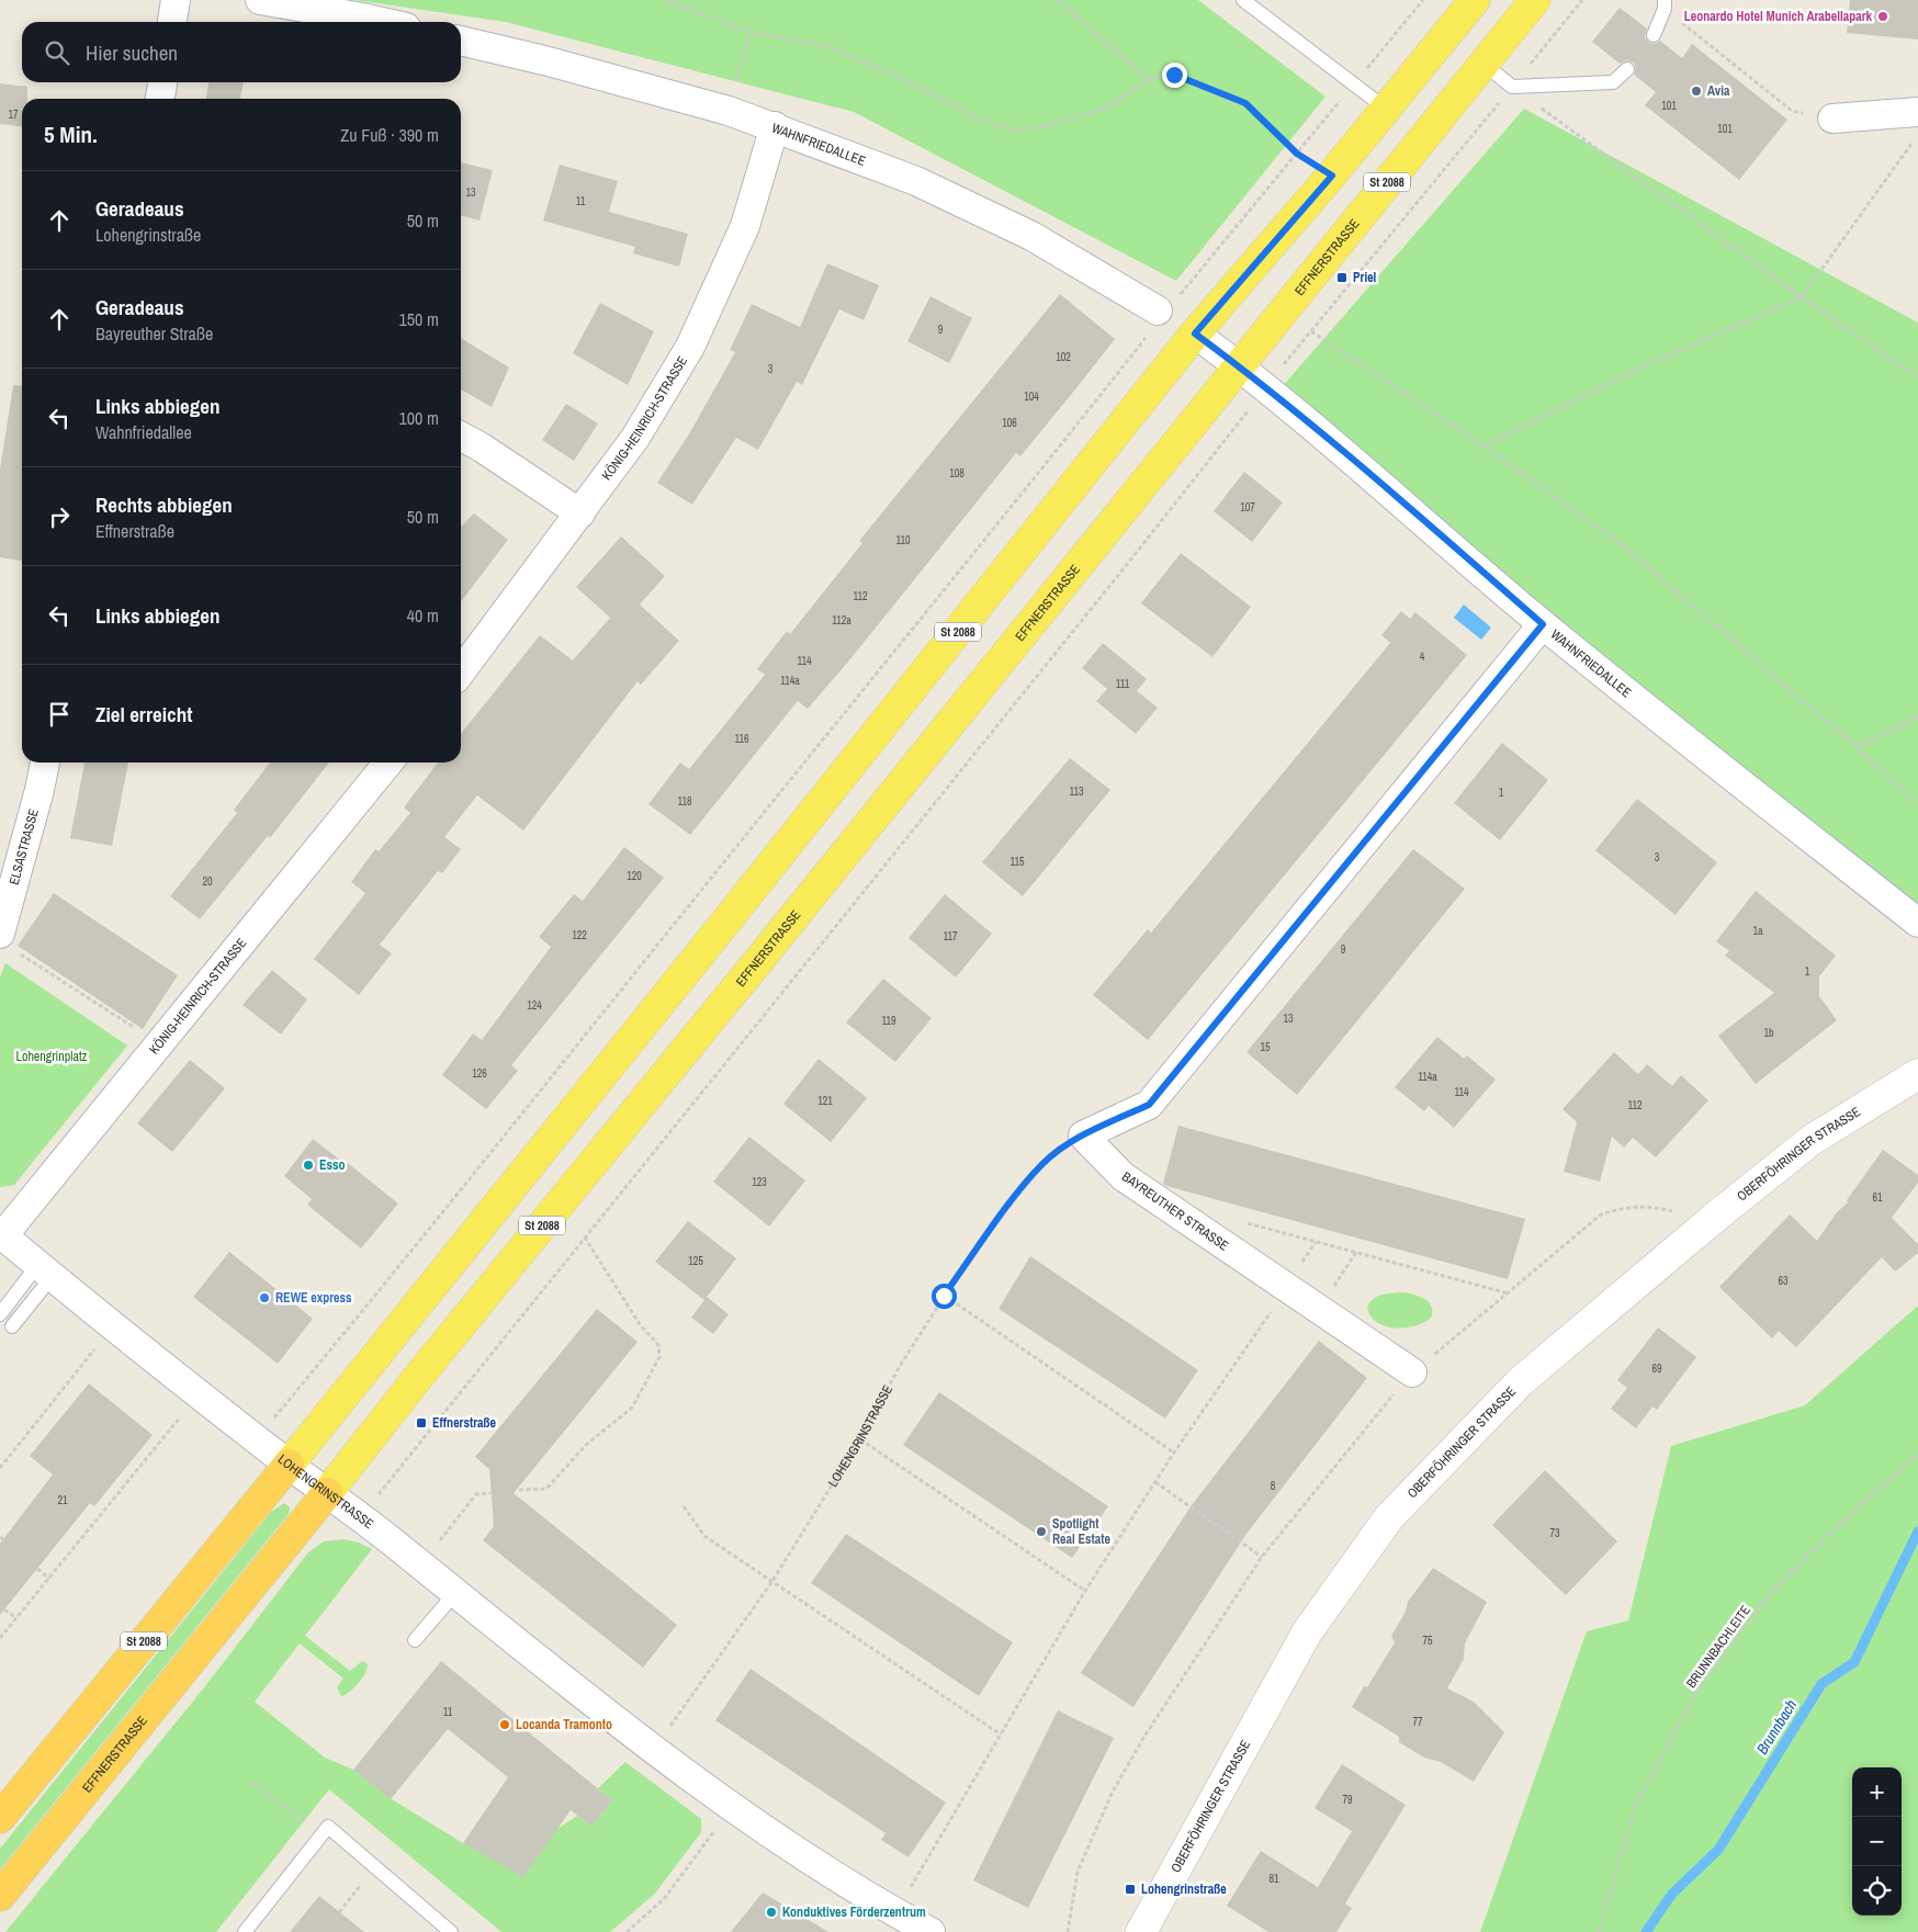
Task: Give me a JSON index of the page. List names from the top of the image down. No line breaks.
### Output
{"streets":{"highway":["St 2088","EFFNERSTRASSE"],"main road":["OBERFÖHRINGER STRASSE"],"street":["WAHNFRIEDALLEE","KÖNIG-HEINRICH-STRASSE","ELSASTRASSE","BAYREUTHER STRASSE","LOHENGRINSTRASSE"],"path":["BRUNNBACHLEITE"]},"crossings":[["WAHNFRIEDALLEE","St 2088"],["WAHNFRIEDALLEE","EFFNERSTRASSE"],["WAHNFRIEDALLEE","KÖNIG-HEINRICH-STRASSE"],["St 2088","LOHENGRINSTRASSE"],["EFFNERSTRASSE","LOHENGRINSTRASSE"],["KÖNIG-HEINRICH-STRASSE","LOHENGRINSTRASSE"],["BAYREUTHER STRASSE","LOHENGRINSTRASSE"]],"water":["Brunnbach"],"parks":["Lohengrinplatz"],"places":{"other":["Leonardo Hotel Munich Arabellapark","Avia","Esso","REWE express","Spotlight Real Estate","Locanda Tramonto","Konduktives Förderzentrum"],"transit":["Priel","Effnerstraße","Lohengrinstraße"]},"house_numbers":["101","17","101","13","11","9","102","3","104","106","108","107","110","112","112a","4","114","114a","111","116","113","1","118","3","115","120","20","1a","122","117","9","1","124","13","119","1b","15","126","114a","114","121","112","123","61","125","63","69","8","21","73","75","11","77","79","81"],"page":{"search":"Hier suchen","heading":["5 Min.","Zu Fuß · 390 m"],"list":[["Geradeaus","Lohengrinstraße","50 m"],["Geradeaus","Bayreuther Straße","150 m"],["Links abbiegen","Wahnfriedallee","100 m"],["Rechts abbiegen","Effnerstraße","50 m"],["Links abbiegen","40 m"],"Ziel erreicht"],"map_buttons":["+","−"]}}
